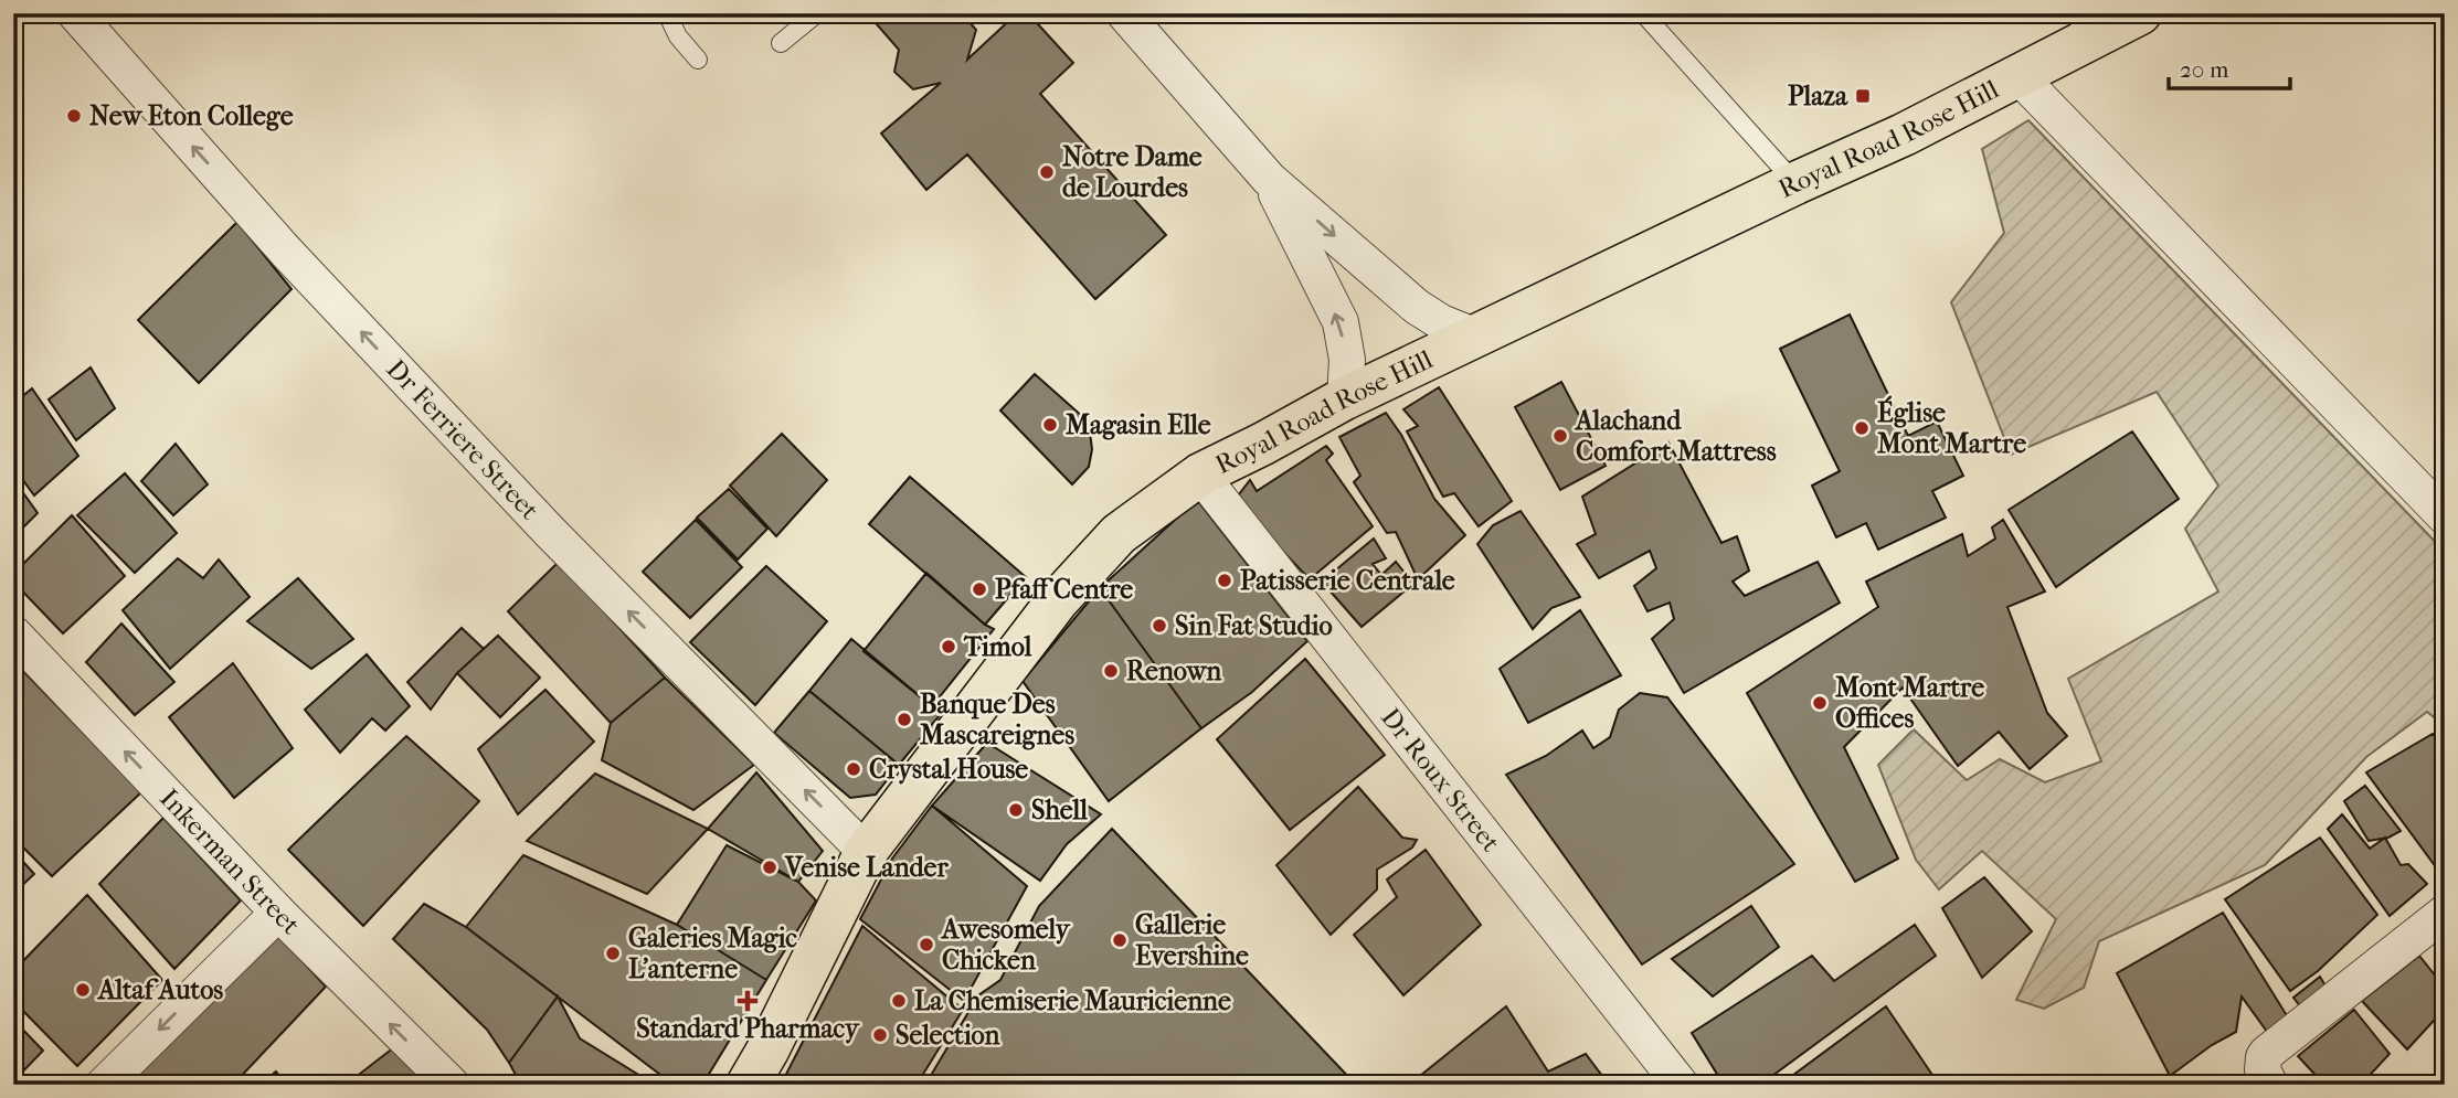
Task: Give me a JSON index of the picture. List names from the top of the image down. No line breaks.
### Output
{"streets":{"main road":["Royal Road Rose Hill"],"street":["Dr Ferriere Street","Dr Roux Street","Inkerman Street"]},"crossings":[["Royal Road Rose Hill","Dr Ferriere Street"],["Royal Road Rose Hill","Dr Roux Street"]],"one_way":["Dr Ferriere Street","Inkerman Street"],"places":{"transit":["Plaza"],"other":["New Eton College","Notre Dame de Lourdes","Magasin Elle","Église Mont Martre","Alachand Comfort Mattress","Patisserie Centrale","Pfaff Centre","Sin Fat Studio","Timol","Renown","Mont Martre Offices","Banque Des Mascareignes","Crystal House","Shell","Venise Lander","Gallerie Evershine","Awesomely Chicken","Galeries Magic L'anterne","Altaf Autos","La Chemiserie Mauricienne","Selection"],"health":["Standard Pharmacy"]},"scale_bar":"20 m"}
